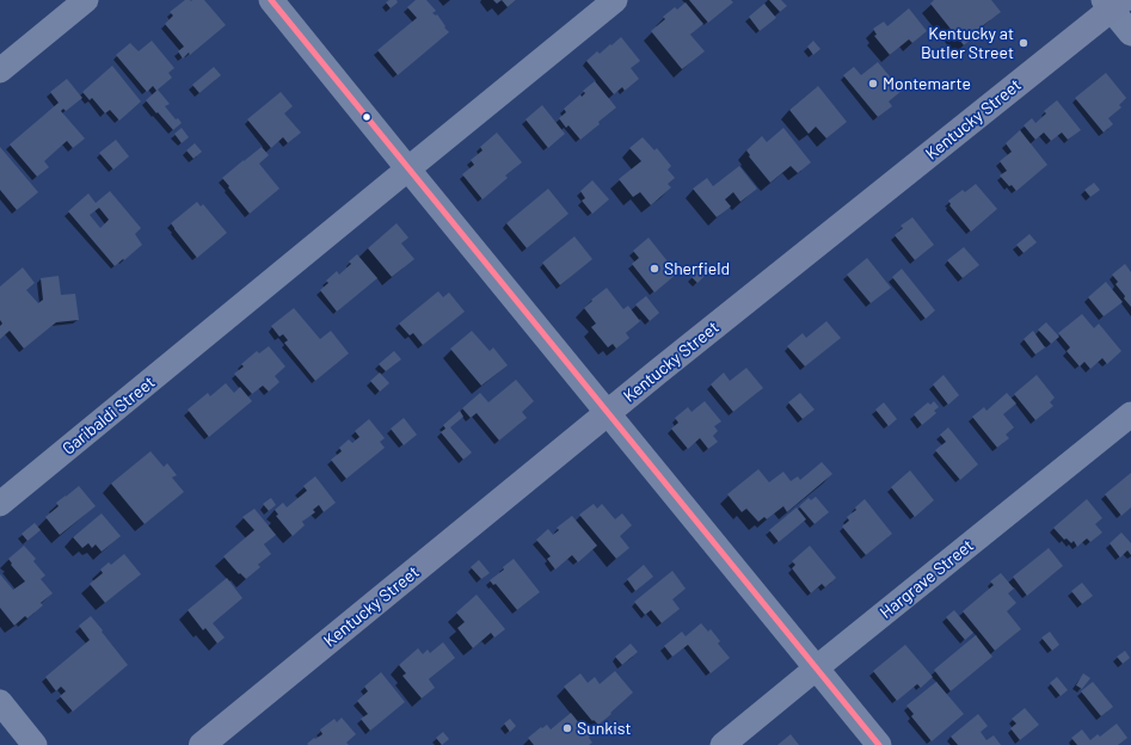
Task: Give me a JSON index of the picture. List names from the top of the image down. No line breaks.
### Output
{"streets":{"main road":["Kentucky Street"],"street":["Garibaldi Street","Hargrave Street"]},"places":["Kentucky at Butler Street","Montemarte","Sherfield","Sunkist"]}
